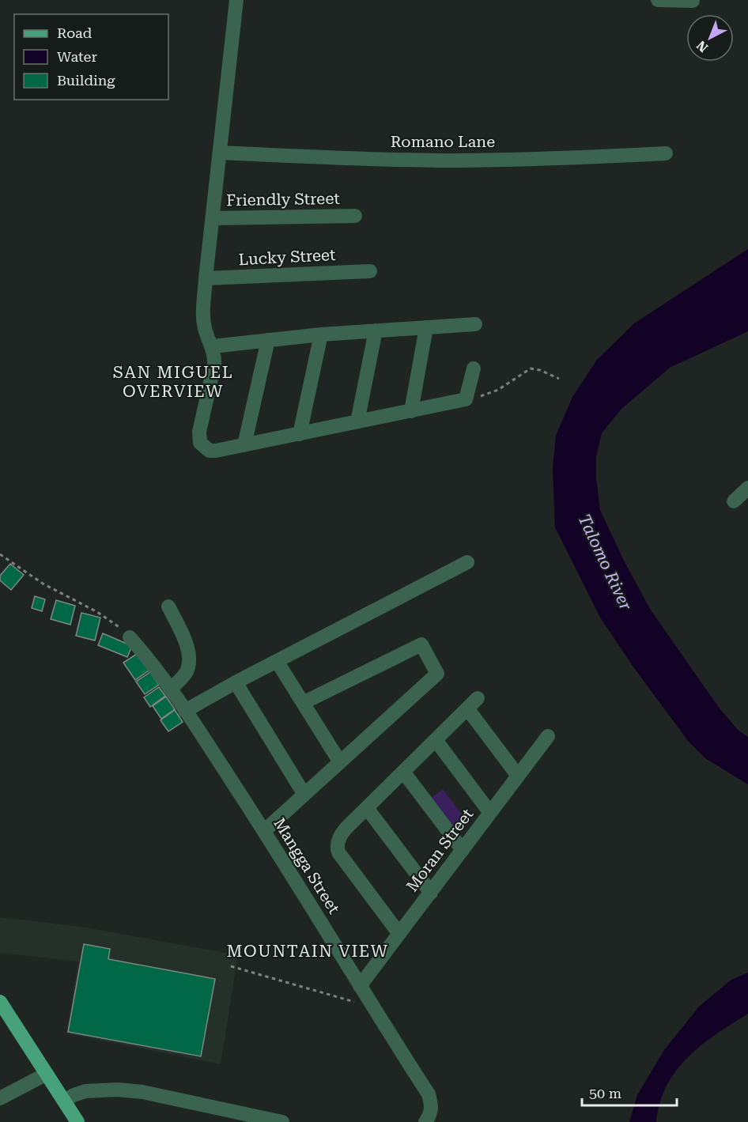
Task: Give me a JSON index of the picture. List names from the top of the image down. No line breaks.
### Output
{"streets":{"street":["Romano Lane","Friendly Street","Lucky Street","Moran Street","Mangga Street"]},"crossings":[["Moran Street","Mangga Street"]],"districts":["SAN MIGUEL OVERVIEW","MOUNTAIN VIEW"],"water":["Talomo River"],"legend":["Road","Water","Building"],"scale_bar":"50 m","north":"bottom left"}
